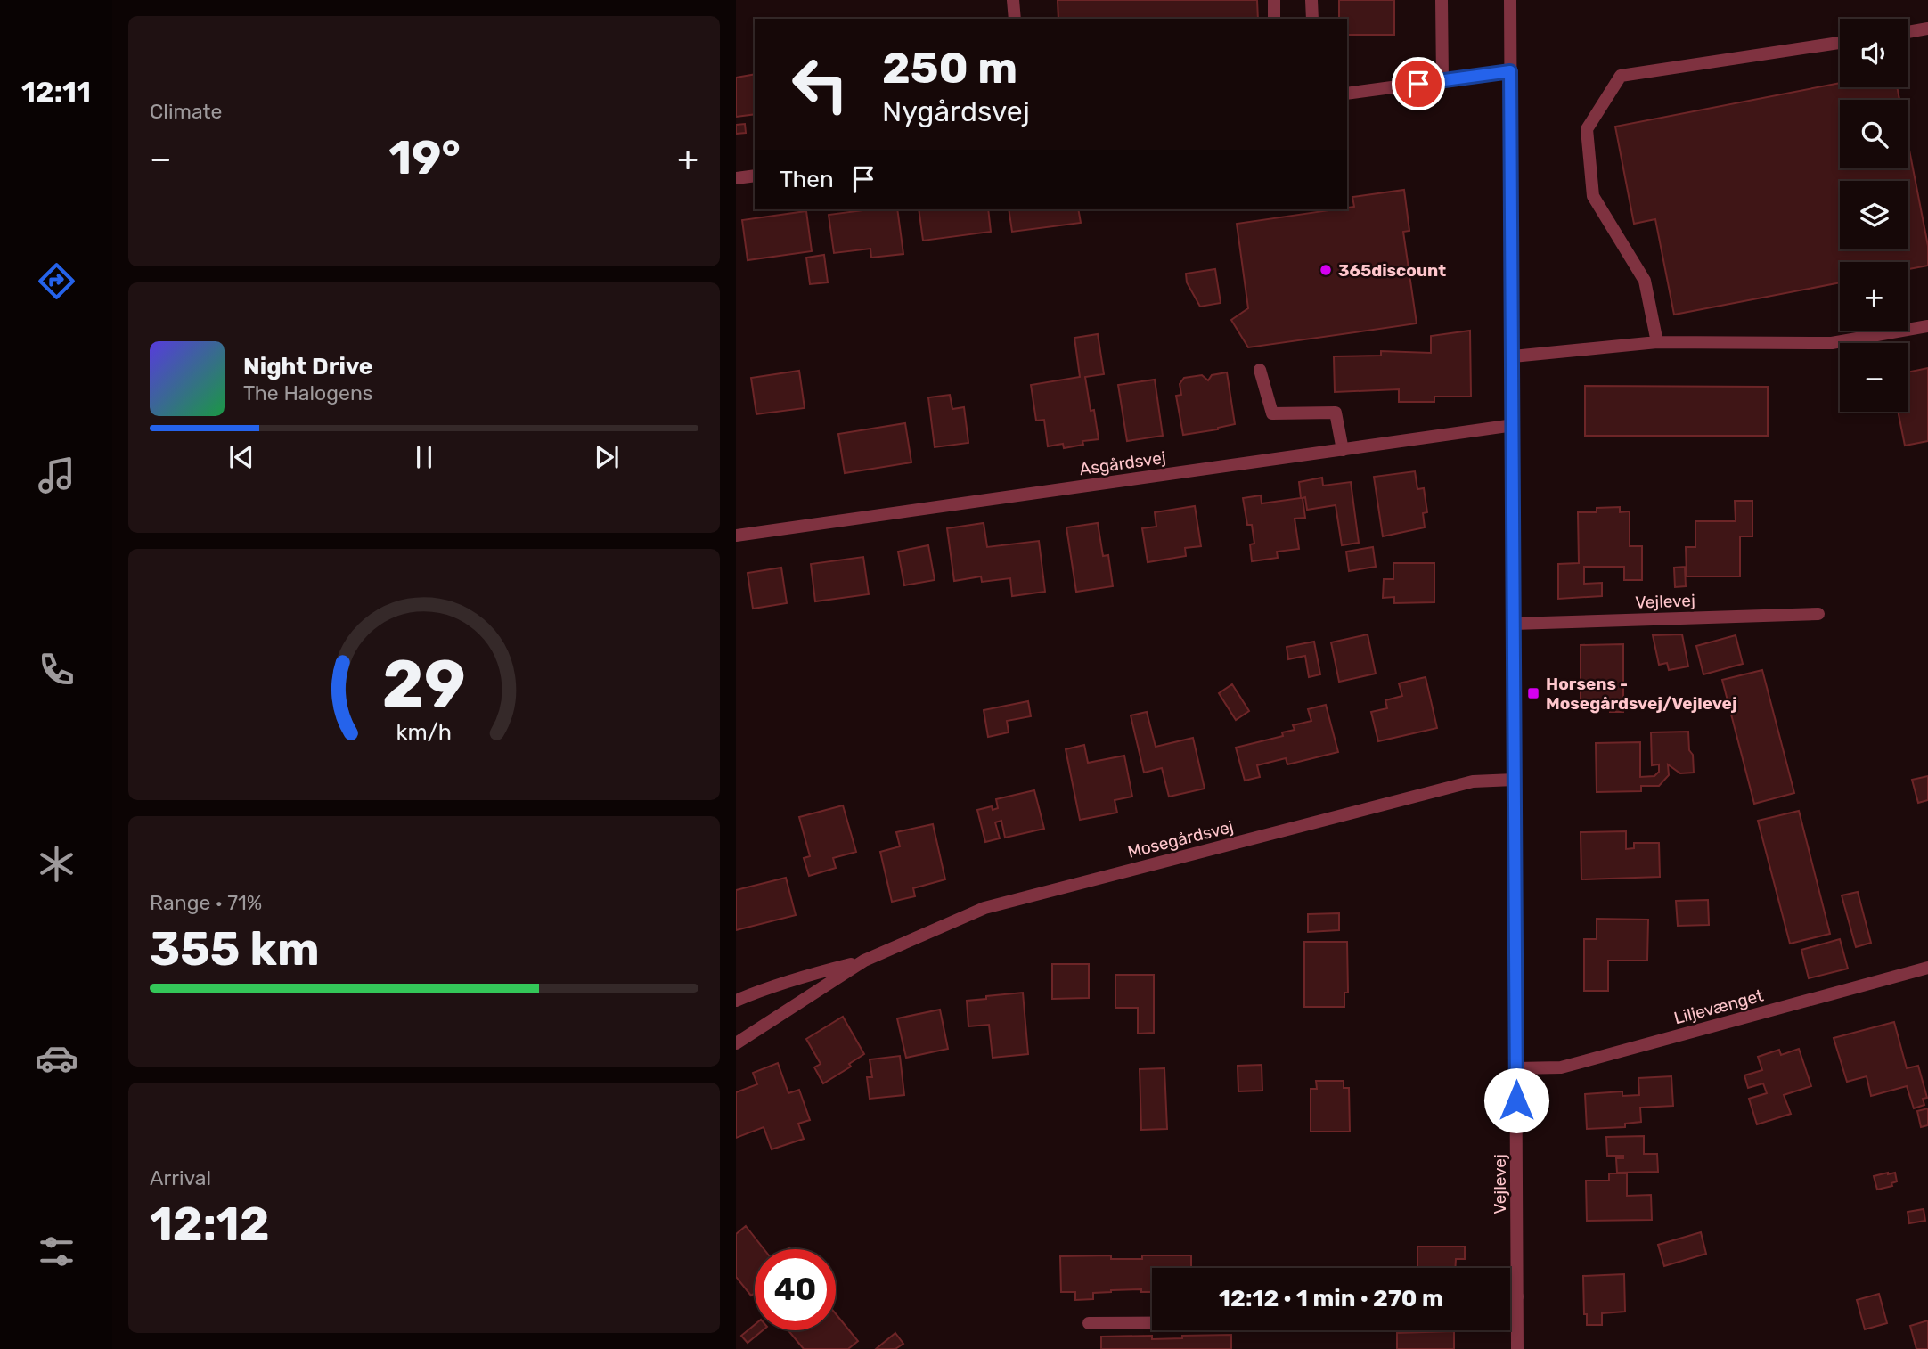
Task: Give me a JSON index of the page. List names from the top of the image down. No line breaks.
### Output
{"streets":{"street":["Asgårdsvej","Vejlevej","Mosegårdsvej","Liljevænget"]},"crossings":[["Asgårdsvej","Vejlevej"],["Vejlevej","Mosegårdsvej"],["Vejlevej","Liljevænget"]],"places":{"other":["365discount"],"transit":["Horsens - Mosegårdsvej/Vejlevej"]},"page":{"tabs":"12:11","tile":["Climate",["Range · 71%","355 km"],["Arrival","12:12"]],"map_buttons":["+","−"],"turn":["250 m","Nygårdsvej"],"heat":["−","19°","+"],"then":"Then","song":["Night Drive","The Halogens"],"limit":"40","trip":"12:12 · 1 min · 270 m","gauge":["29","km/h"]}}
